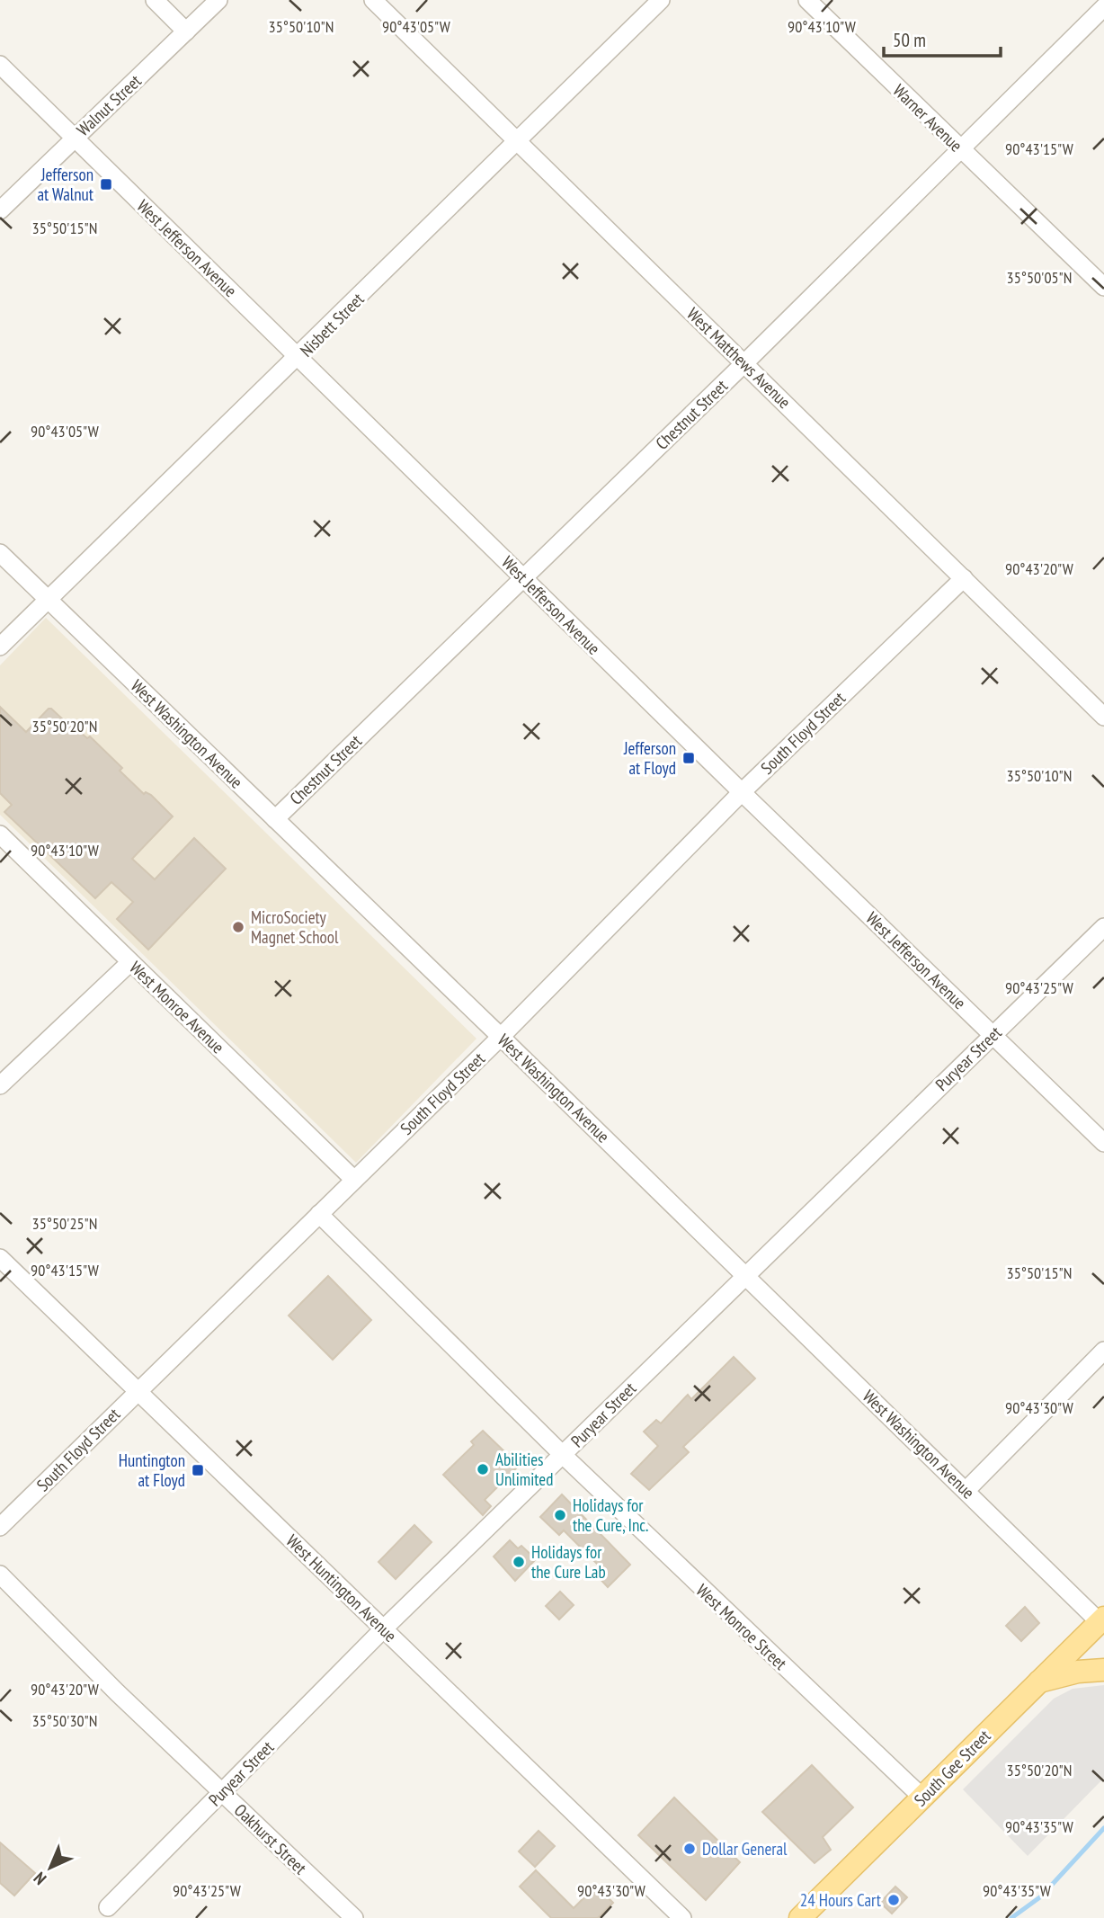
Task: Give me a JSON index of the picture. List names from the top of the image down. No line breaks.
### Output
{"streets":{"main road":["South Gee Street"],"street":["Walnut Street","Warner Avenue","West Jefferson Avenue","Nisbett Street","West Matthews Avenue","Chestnut Street","South Floyd Street","West Washington Avenue","West Monroe Avenue","Puryear Street","West Huntington Avenue","West Monroe Street","Oakhurst Street"]},"crossings":[["Walnut Street","West Jefferson Avenue"],["Warner Avenue","Chestnut Street"],["West Jefferson Avenue","Nisbett Street"],["West Jefferson Avenue","Chestnut Street"],["West Jefferson Avenue","South Floyd Street"],["West Jefferson Avenue","Puryear Street"],["Nisbett Street","West Matthews Avenue"],["Nisbett Street","West Washington Avenue"],["West Matthews Avenue","Chestnut Street"],["West Matthews Avenue","South Floyd Street"],["Chestnut Street","West Washington Avenue"],["South Floyd Street","West Washington Avenue"],["South Floyd Street","West Monroe Avenue"],["South Floyd Street","West Huntington Avenue"],["West Washington Avenue","Puryear Street"],["West Washington Avenue","South Gee Street"],["Puryear Street","West Huntington Avenue"],["Puryear Street","West Monroe Street"],["Puryear Street","Oakhurst Street"],["West Monroe Street","South Gee Street"]],"places":{"transit":["Jefferson at Walnut","Jefferson at Floyd","Huntington at Floyd"],"other":["MicroSociety Magnet School","Abilities Unlimited","Holidays for the Cure, Inc.","Holidays for the Cure Lab","Dollar General","24 Hours Cart"]},"scale_bar":"50 m","north":"bottom left","coordinates":["35°50'10\"N","90°43'05\"W","90°43'10\"W","90°43'15\"W","35°50'15\"N","35°50'05\"N","90°43'20\"W","35°50'20\"N","90°43'25\"W","35°50'25\"N","90°43'30\"W","35°50'30\"N","90°43'35\"W"]}
